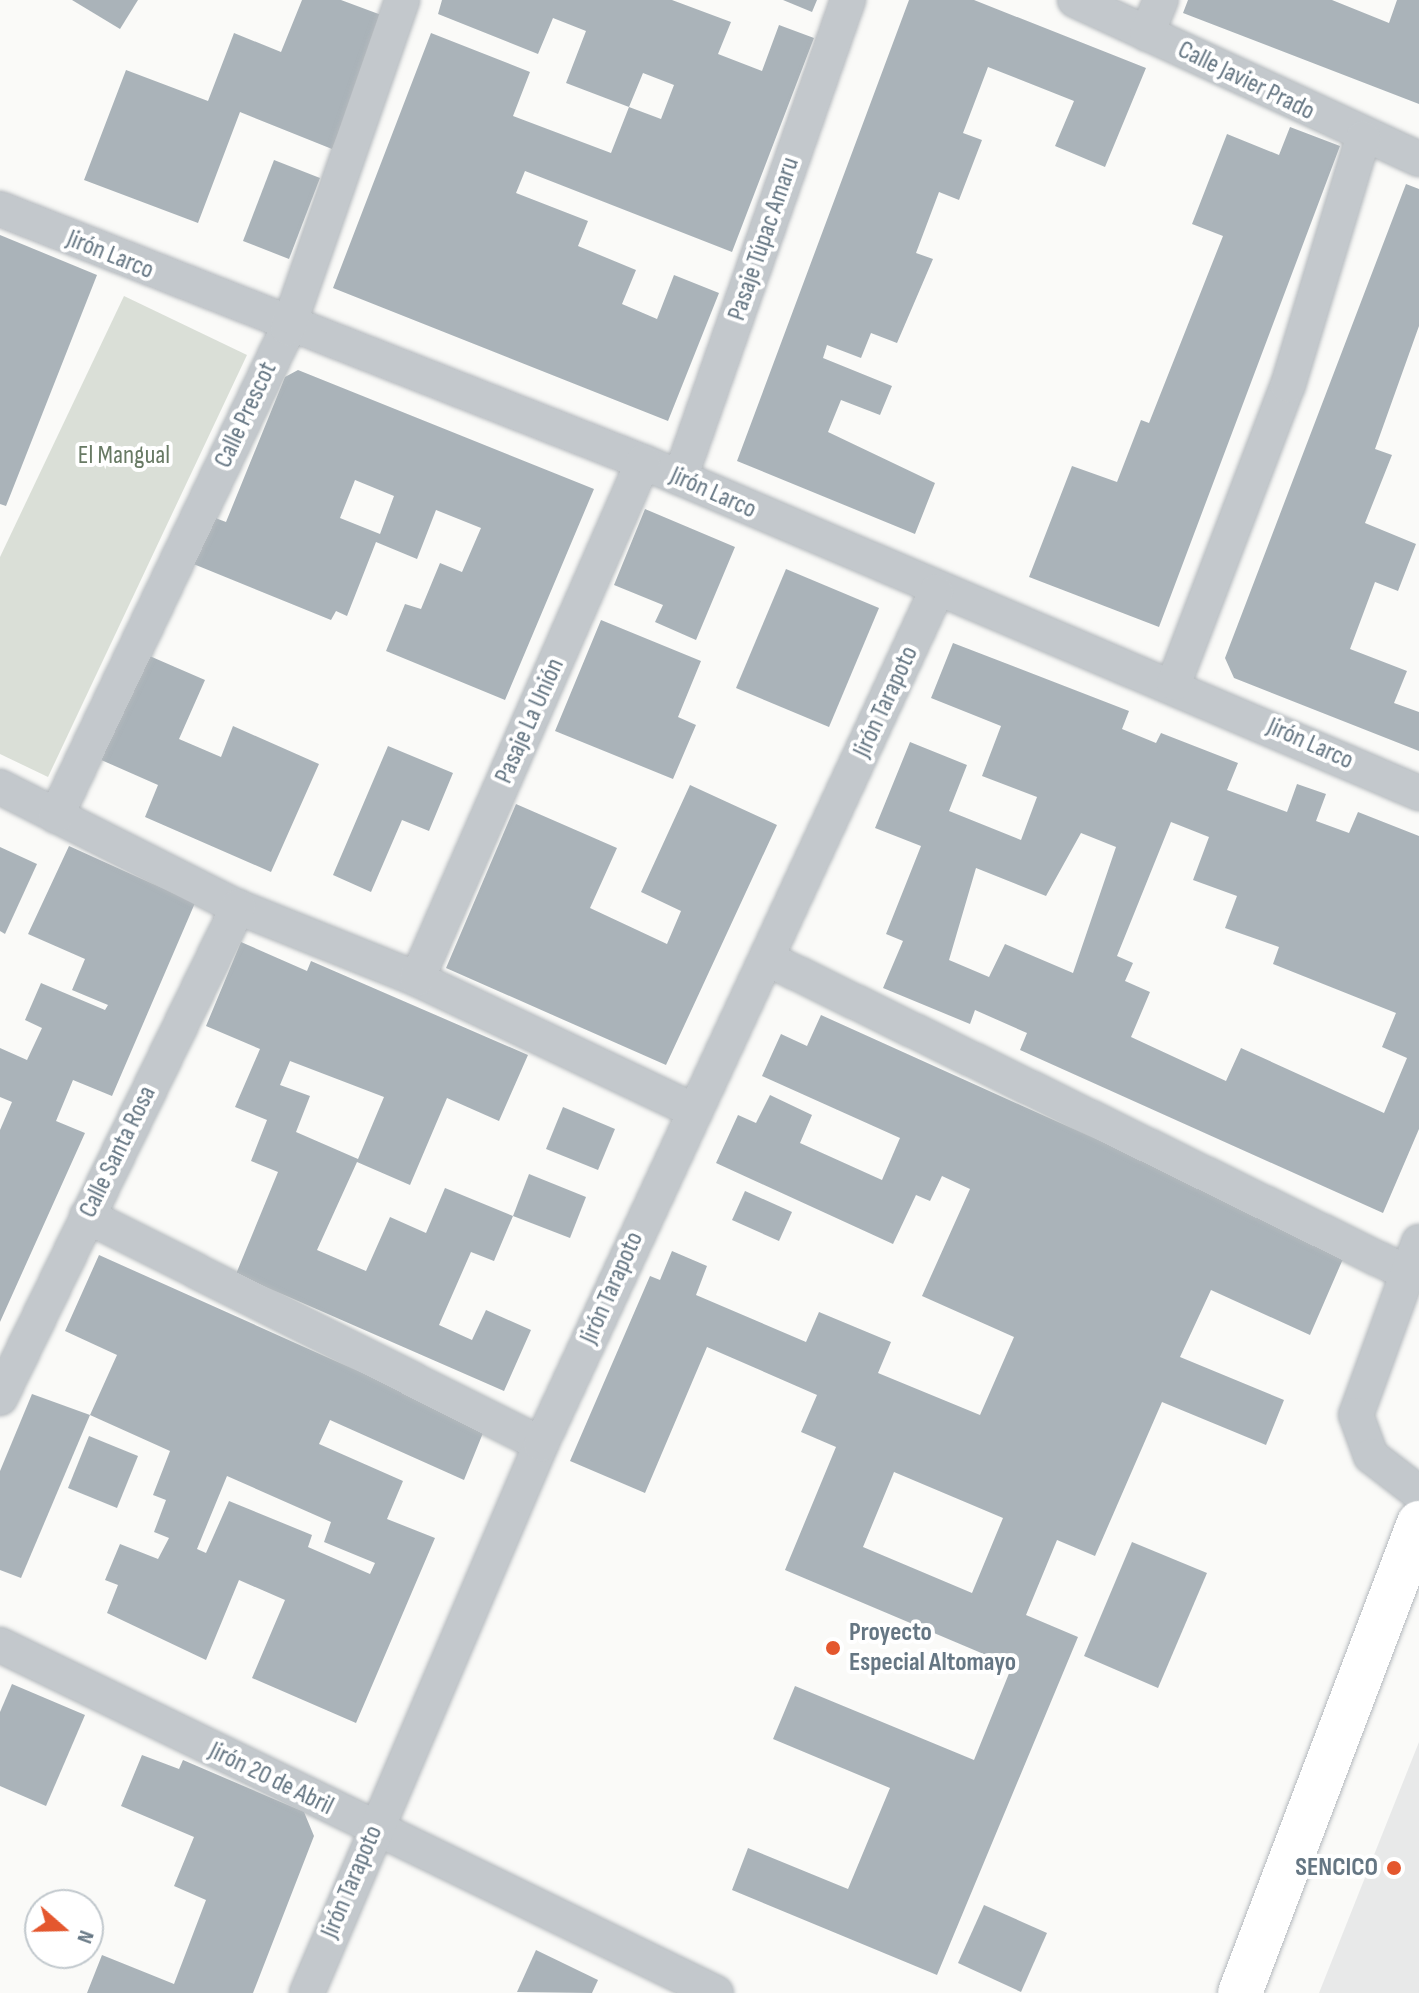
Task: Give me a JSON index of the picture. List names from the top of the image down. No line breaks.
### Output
{"streets":{"street":["Calle Javier Prado","Pasaje Túpac Amaru","Jirón Larco","Calle Prescot","Jirón Tarapoto","Pasaje La Unión","Calle Santa Rosa","Jirón 20 de Abril"]},"crossings":[["Pasaje Túpac Amaru","Jirón Larco"],["Jirón Larco","Calle Prescot"],["Jirón Larco","Jirón Tarapoto"],["Jirón Larco","Pasaje La Unión"],["Jirón Tarapoto","Jirón 20 de Abril"]],"parks":["El Mangual"],"places":["Proyecto Especial Altomayo","SENCICO"],"north":"right"}
